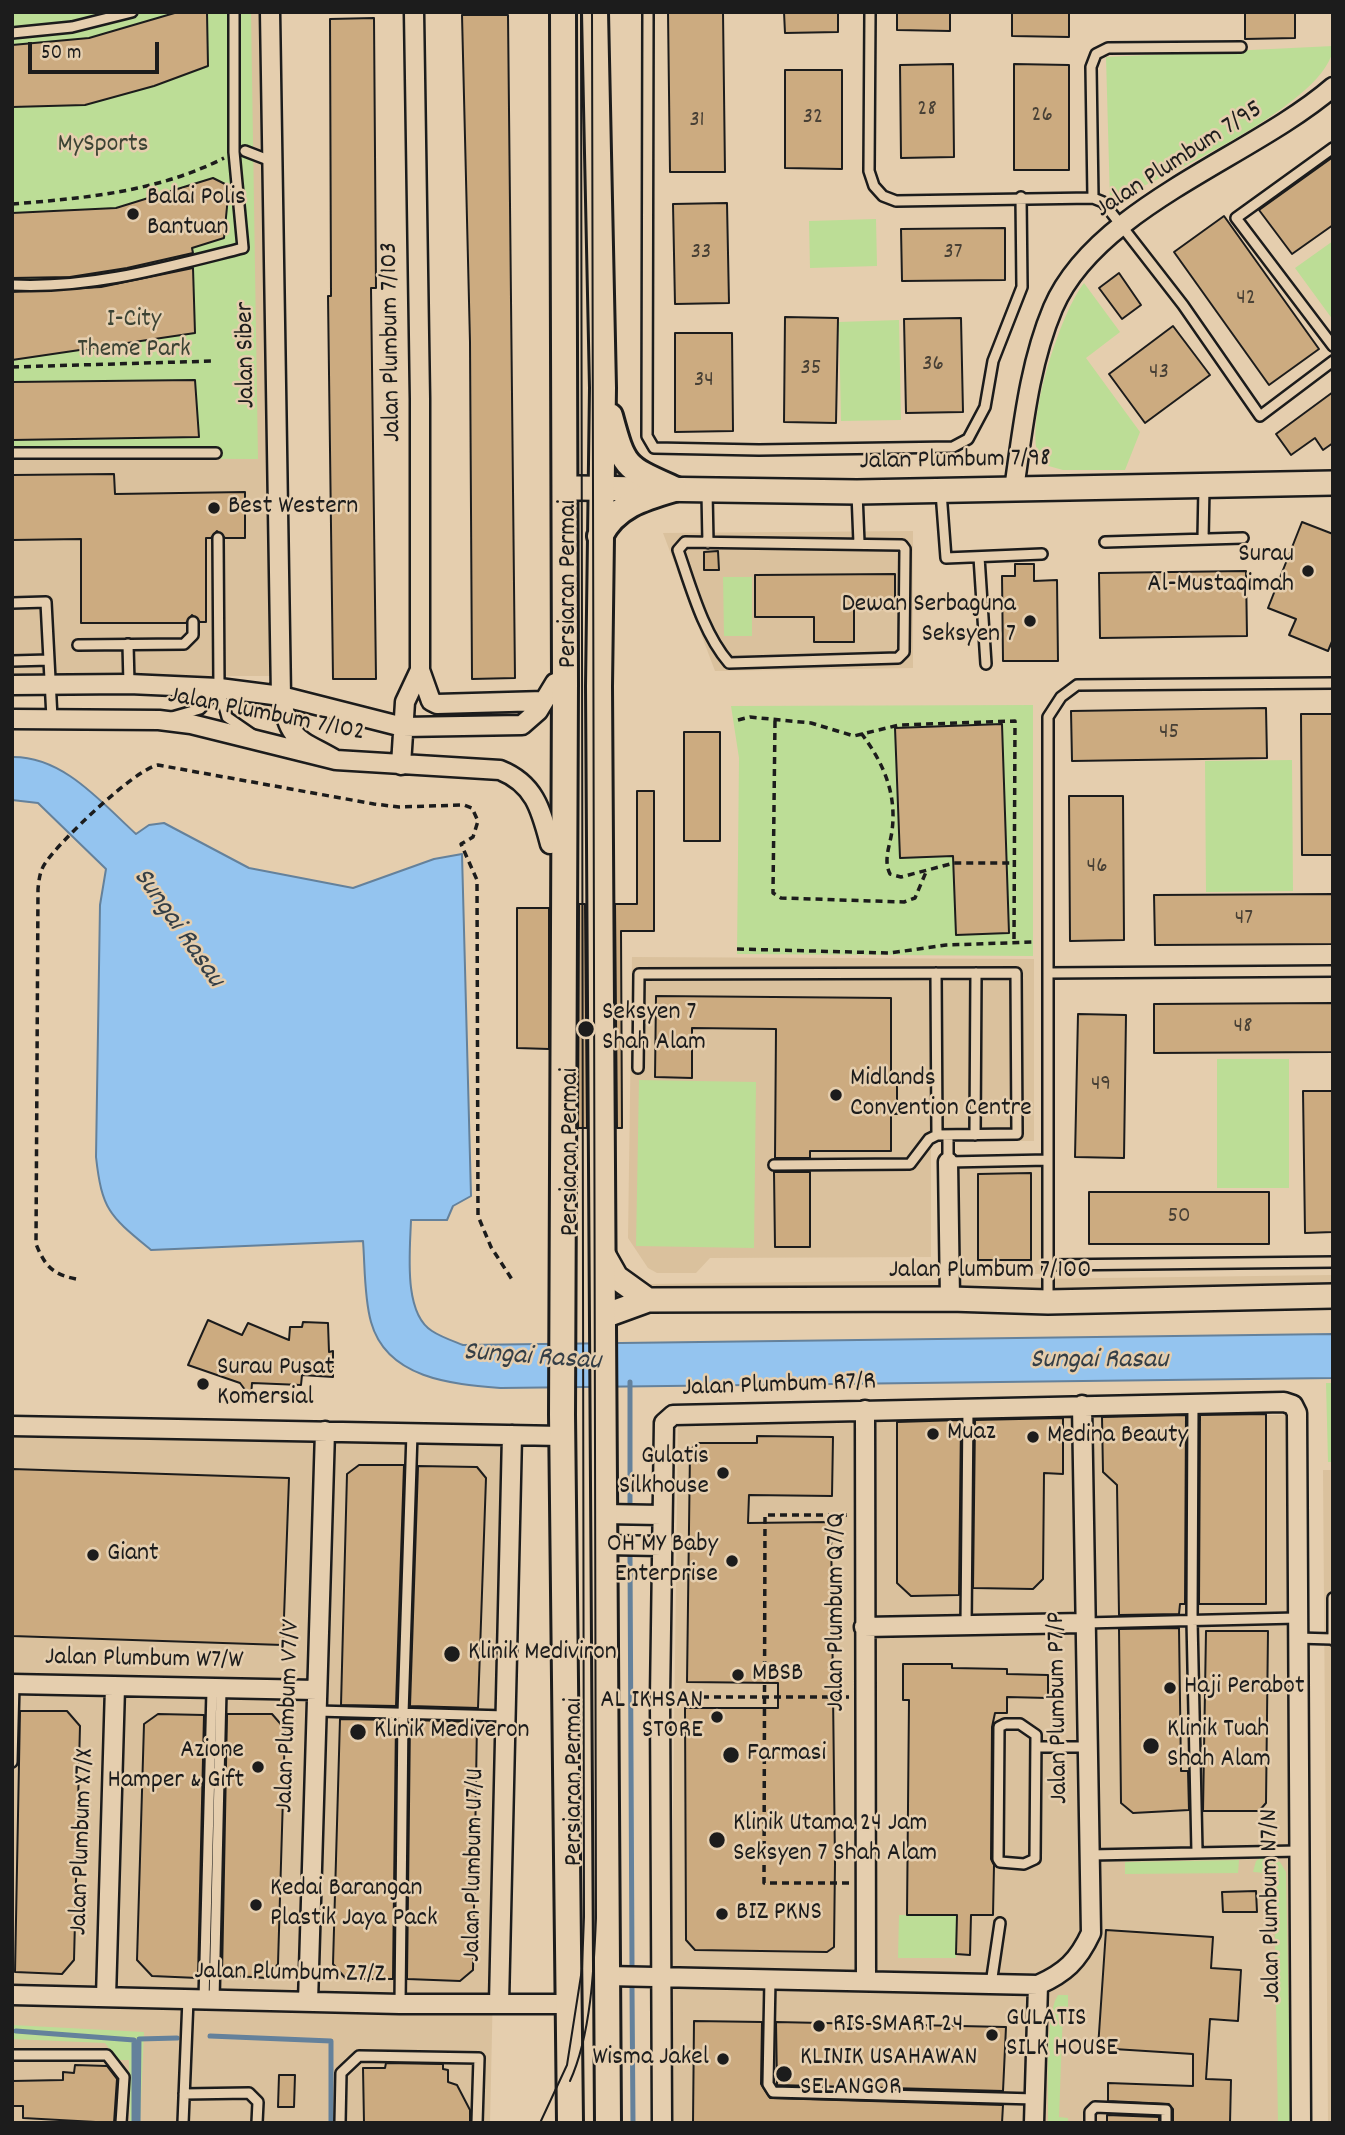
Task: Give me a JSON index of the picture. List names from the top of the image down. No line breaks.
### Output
{"streets":{"main road":["Persiaran Permai"],"street":["Jalan Plumbum 7/95","Jalan Plumbum 7/103","Jalan Siber","Jalan Plumbum 7/98","Jalan Plumbum 7/102","Jalan Plumbum 7/100","Jalan Plumbum R7/R","Jalan Plumbum Q7/Q","Jalan Plumbum W7/W","Jalan Plumbum P7/P","Jalan Plumbum V7/V","Jalan Plumbum X7/X","Jalan Plumbum U7/U","Jalan Plumbum N7/N","Jalan Plumbum Z7/Z"]},"crossings":[["Jalan Plumbum 7/95","Jalan Plumbum 7/98"],["Jalan Siber","Jalan Plumbum 7/102"],["Jalan Plumbum 7/98","Persiaran Permai"],["Persiaran Permai","Jalan Plumbum 7/102"],["Persiaran Permai","Jalan Plumbum 7/100"],["Persiaran Permai","Jalan Plumbum P7/P"],["Persiaran Permai","Jalan Plumbum Z7/Z"],["Jalan Plumbum R7/R","Jalan Plumbum Q7/Q"],["Jalan Plumbum R7/R","Jalan Plumbum P7/P"],["Jalan Plumbum R7/R","Jalan Plumbum N7/N"],["Jalan Plumbum Q7/Q","Jalan Plumbum P7/P"],["Jalan Plumbum W7/W","Jalan Plumbum V7/V"],["Jalan Plumbum W7/W","Jalan Plumbum X7/X"],["Jalan Plumbum V7/V","Jalan Plumbum Z7/Z"],["Jalan Plumbum X7/X","Jalan Plumbum Z7/Z"],["Jalan Plumbum U7/U","Jalan Plumbum Z7/Z"]],"water":["Sungai Rasau"],"parks":["MySports","I-City Theme Park"],"places":["Balai Polis Bantuan","Best Western","Surau Al-Mustaqimah","Dewan Serbaguna Seksyen 7","Seksyen 7 Shah Alam","Midlands Convention Centre","Surau Pusat Komersial","Muaz","Medina Beauty","Gulatis Silkhouse","Giant","OH MY Baby Enterprise","Klinik Mediviron","MBSB","Haji Perabot","AL IKHSAN STORE","Klinik Mediveron","Klinik Tuah Shah Alam","Farmasi","Azione Hamper & Gift","Klinik Utama 24 Jam Seksyen 7 Shah Alam","Kedai Barangan Plastik Jaya Pack","BIZ PKNS","RIS SMART 24","GULATIS SILK HOUSE","Wisma Jakel","KLINIK USAHAWAN SELANGOR"],"house_numbers":["28","26","32","31","33","37","42","36","35","43","34","45","46","47","48","49","50"],"scale_bar":"50 m"}
